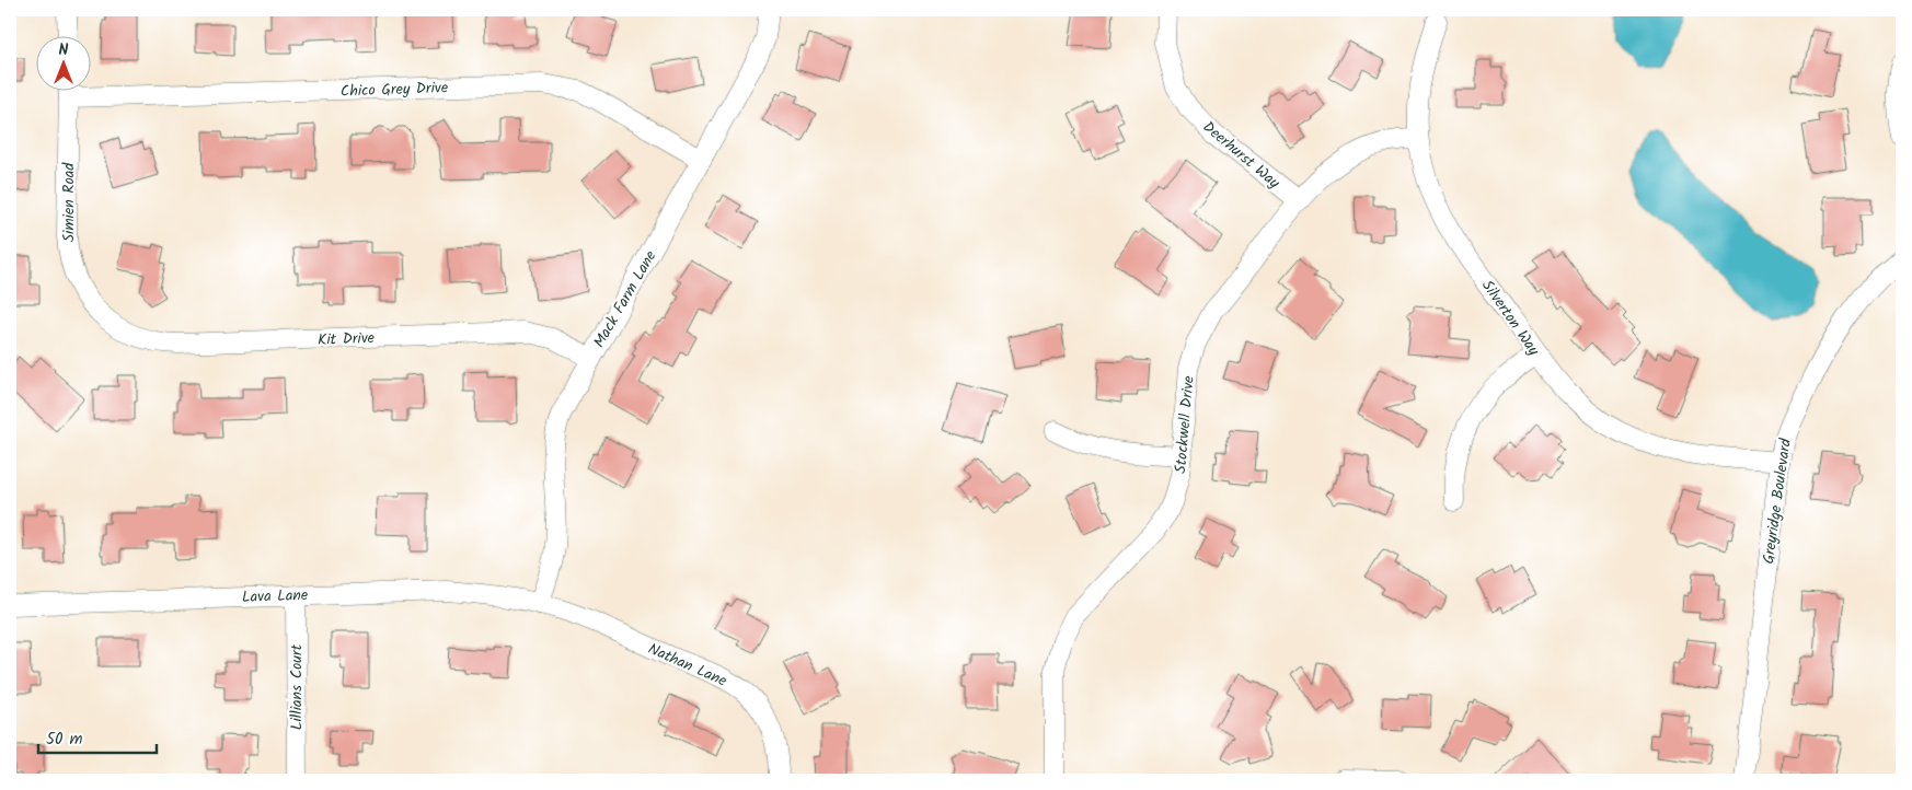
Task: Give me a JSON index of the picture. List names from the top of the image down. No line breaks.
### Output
{"streets":{"street":["Chico Grey Drive","Deerhurst Way","Simien Road","Mack Farm Lane","Silverton Way","Kit Drive","Stockwell Drive","Greyridge Boulevard","Lava Lane","Nathan Lane","Lillians Court"]},"crossings":[["Chico Grey Drive","Mack Farm Lane"],["Deerhurst Way","Stockwell Drive"],["Simien Road","Kit Drive"],["Mack Farm Lane","Kit Drive"],["Mack Farm Lane","Lava Lane"],["Mack Farm Lane","Nathan Lane"],["Silverton Way","Stockwell Drive"],["Silverton Way","Greyridge Boulevard"],["Lava Lane","Nathan Lane"],["Lava Lane","Lillians Court"]],"scale_bar":"50 m","north":"top"}
